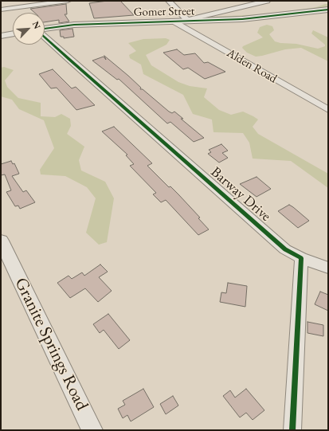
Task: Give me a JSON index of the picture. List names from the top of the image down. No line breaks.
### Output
{"streets":{"street":["Gomer Street","Alden Road","Barway Drive","Granite Springs Road"]},"crossings":[["Gomer Street","Alden Road"]],"north":"top right"}
